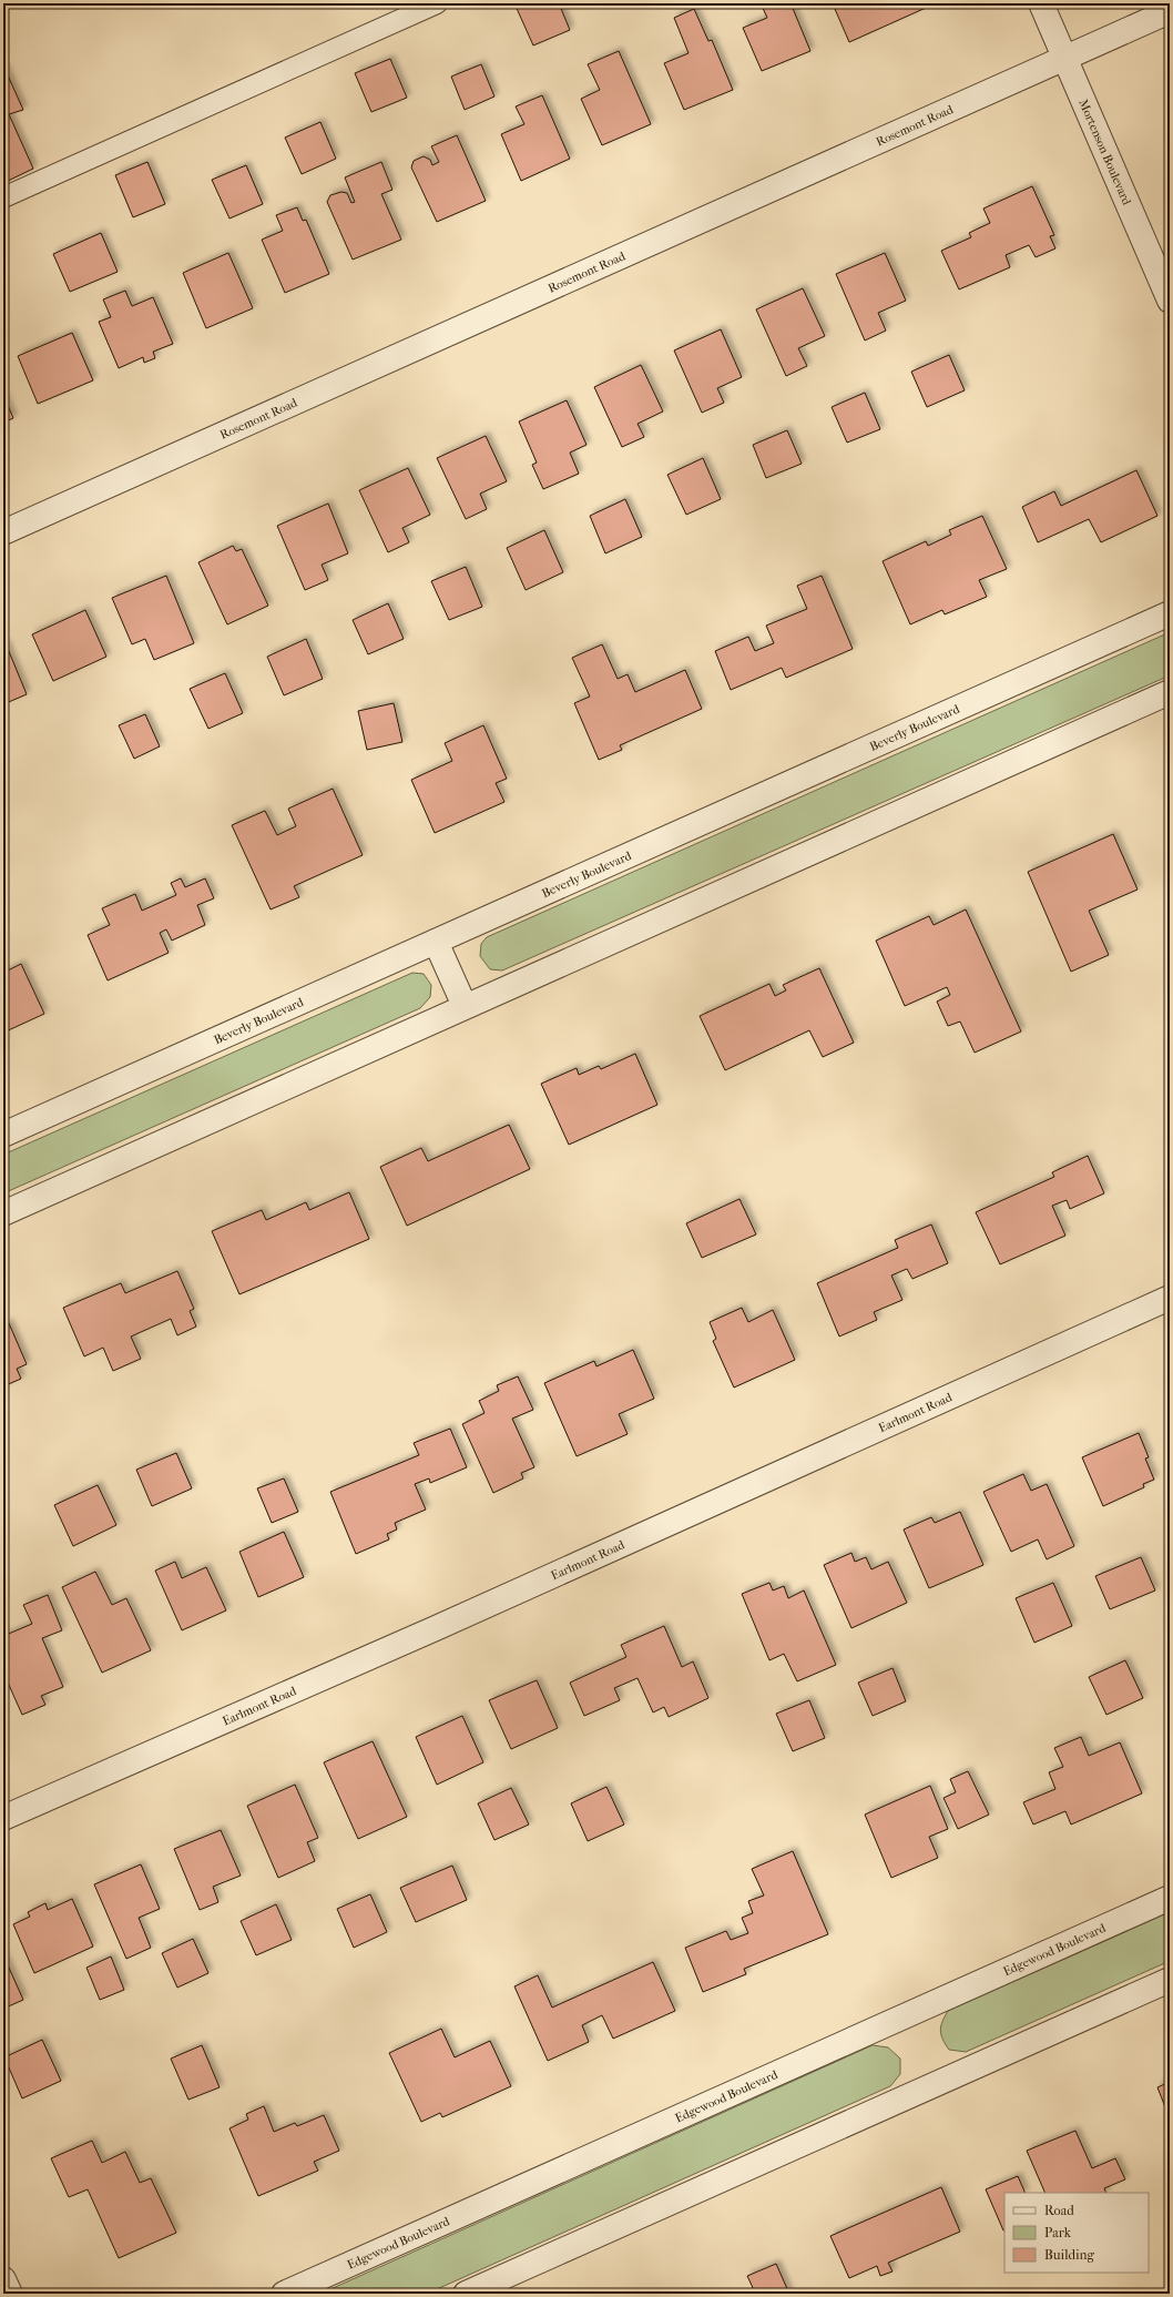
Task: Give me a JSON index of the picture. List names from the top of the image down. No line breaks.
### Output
{"streets":{"street":["Rosemont Road","Mortenson Boulevard","Beverly Boulevard","Earlmont Road","Edgewood Boulevard"]},"crossings":[["Rosemont Road","Mortenson Boulevard"]],"legend":["Road","Park","Building"]}
